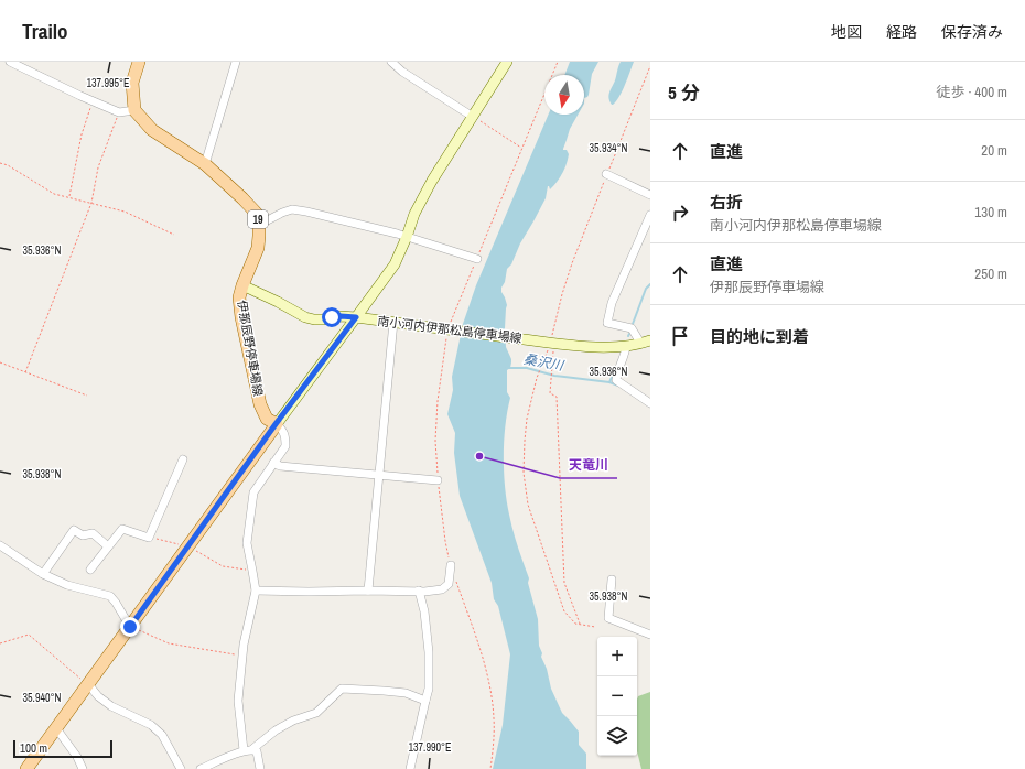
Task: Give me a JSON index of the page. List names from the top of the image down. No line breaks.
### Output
{"streets":{"main road":["19","伊那辰野停車場線"],"street":["南小河内伊那松島停車場線"]},"crossings":[["南小河内伊那松島停車場線","伊那辰野停車場線"]],"water":["桑沢川"],"places":["天竜川"],"scale_bar":"100 m","north":"bottom","page":{"header":"Trailo","nav":["地図","経路","保存済み"],"heading":["5 分","徒歩 · 400 m"],"list":[["直進","20 m"],["右折","南小河内伊那松島停車場線","130 m"],["直進","伊那辰野停車場線","250 m"],"目的地に到着"],"map_buttons":["+","−"],"scale":"100 m"},"coordinates":["137.995°E","35.934°N","35.936°N","35.938°N","35.940°N","137.990°E"]}
